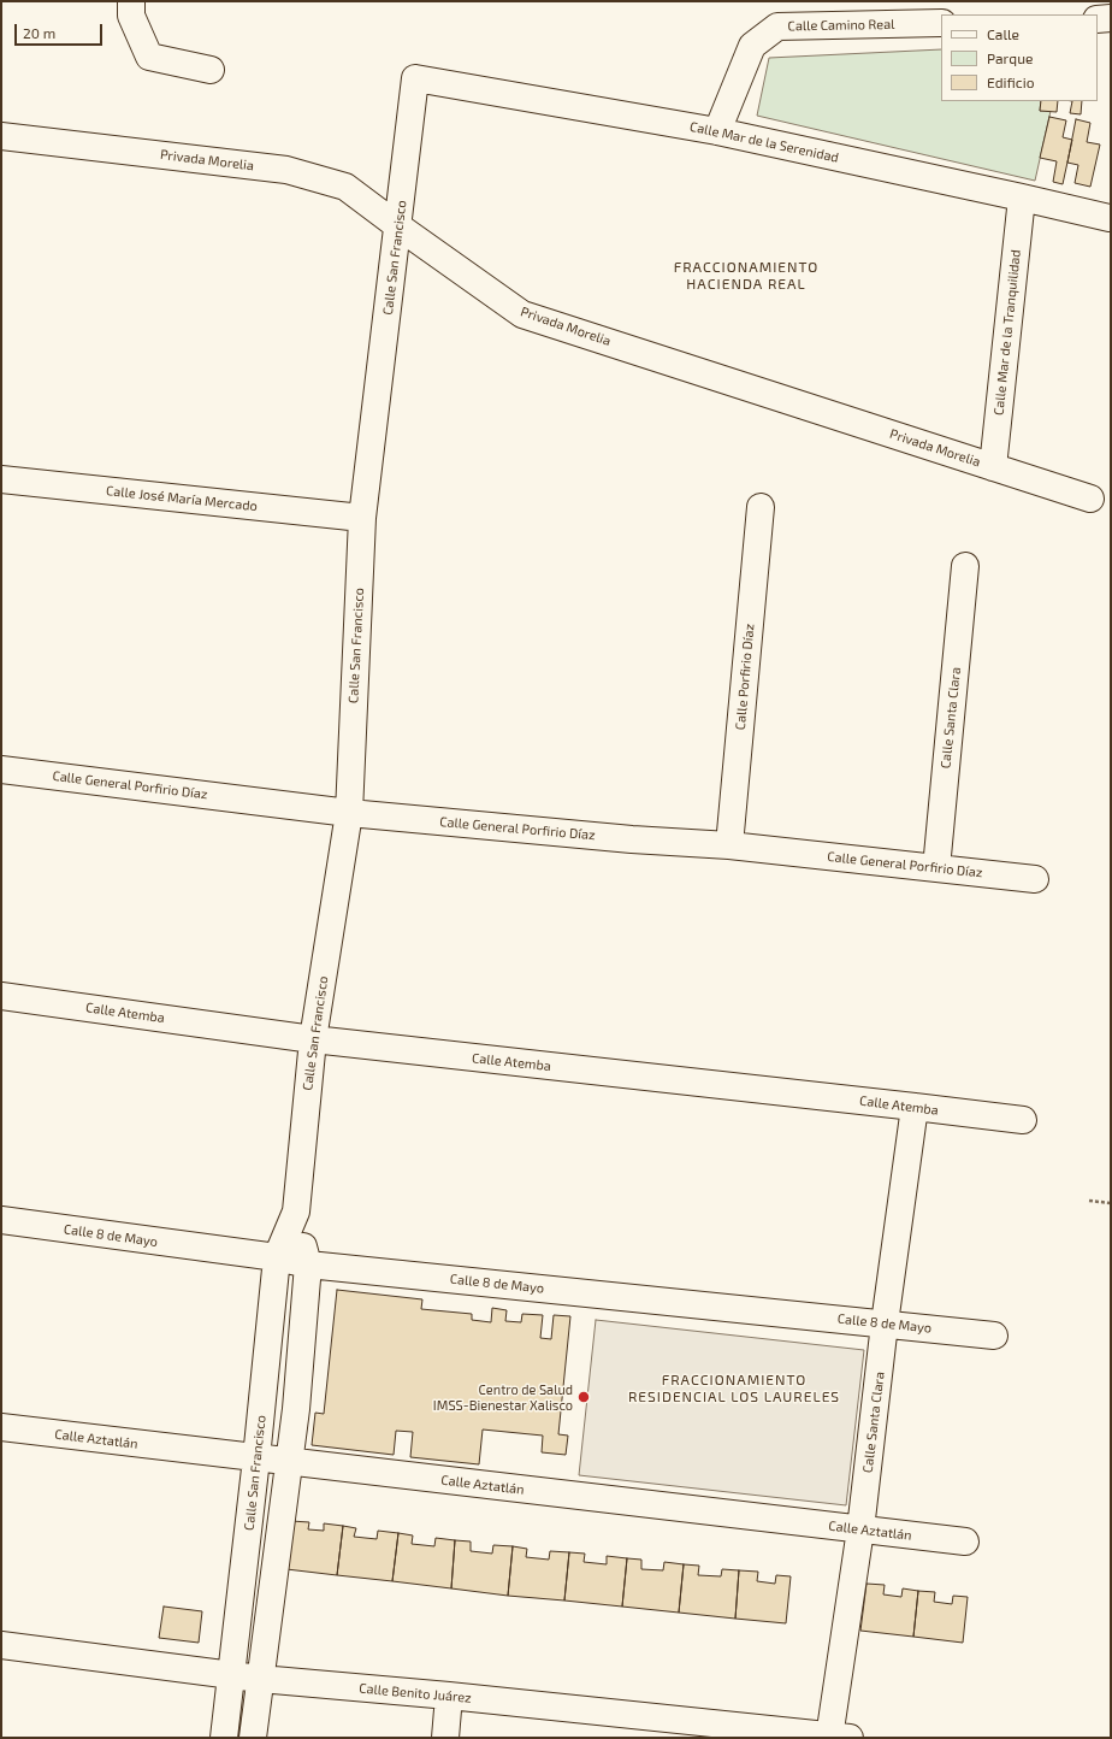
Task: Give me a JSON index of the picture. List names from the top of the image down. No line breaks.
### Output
{"streets":{"street":["Calle Camino Real","Calle Mar de la Serenidad","Privada Morelia","Calle San Francisco","Calle Mar de la Tranquilidad","Calle José María Mercado","Calle Porfirio Díaz","Calle Santa Clara","Calle General Porfirio Díaz","Calle Atemba","Calle 8 de Mayo","Calle Aztatlán","Calle Benito Juárez"]},"crossings":[["Calle Camino Real","Calle Mar de la Serenidad"],["Calle Mar de la Serenidad","Calle San Francisco"],["Calle Mar de la Serenidad","Calle Mar de la Tranquilidad"],["Privada Morelia","Calle San Francisco"],["Privada Morelia","Calle Mar de la Tranquilidad"],["Calle San Francisco","Calle José María Mercado"],["Calle San Francisco","Calle General Porfirio Díaz"],["Calle San Francisco","Calle Atemba"],["Calle San Francisco","Calle 8 de Mayo"],["Calle San Francisco","Calle Aztatlán"],["Calle San Francisco","Calle Benito Juárez"],["Calle Porfirio Díaz","Calle General Porfirio Díaz"],["Calle Santa Clara","Calle General Porfirio Díaz"],["Calle Santa Clara","Calle Atemba"],["Calle Santa Clara","Calle 8 de Mayo"],["Calle Santa Clara","Calle Aztatlán"],["Calle Santa Clara","Calle Benito Juárez"]],"districts":["FRACCIONAMIENTO HACIENDA REAL","FRACCIONAMIENTO RESIDENCIAL LOS LAURELES"],"places":["Centro de Salud IMSS-Bienestar Xalisco"],"legend":["Calle","Parque","Edificio"],"scale_bar":"20 m"}
